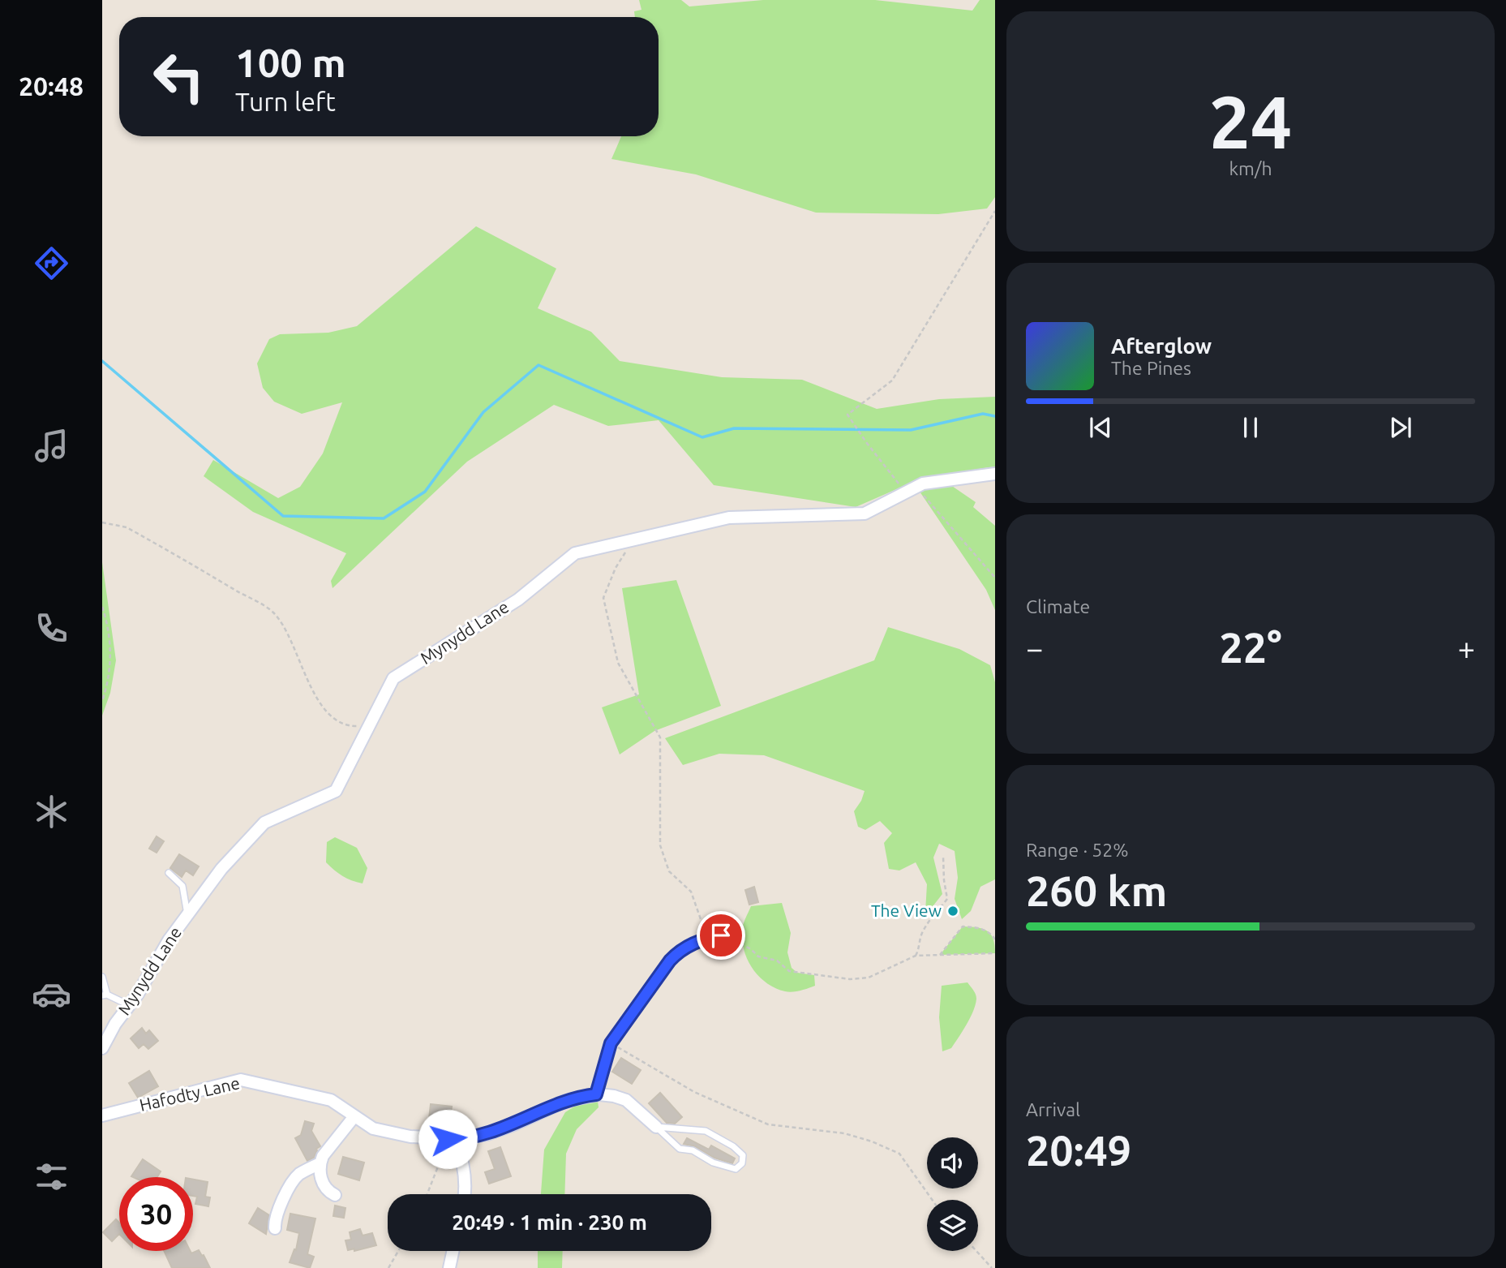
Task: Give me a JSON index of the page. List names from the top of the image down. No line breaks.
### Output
{"streets":{"street":["Mynydd Lane","Hafodty Lane"]},"places":["The View"],"page":{"tabs":"20:48","tile":[["24","km/h"],"Climate",["Range · 52%","260 km"],["Arrival","20:49"]],"turn":["100 m","Turn left"],"song":["Afterglow","The Pines"],"heat":["−","22°","+"],"limit":"30","trip":"20:49 · 1 min · 230 m"}}
